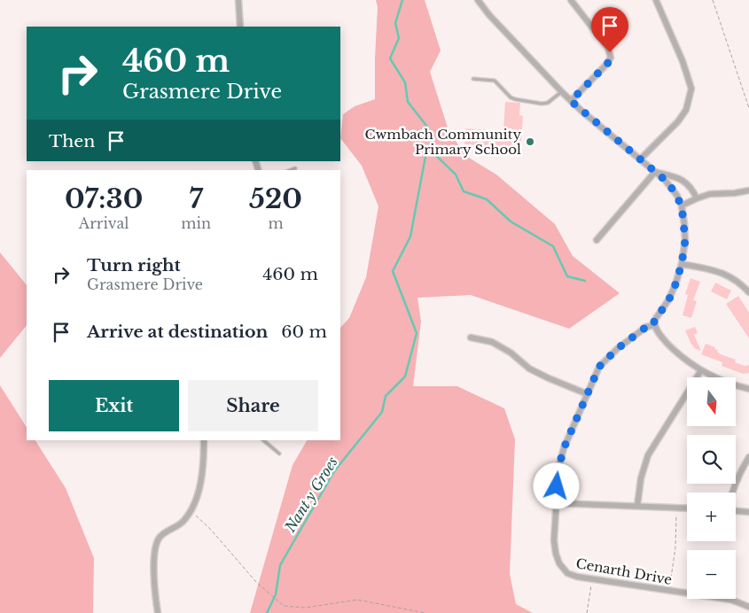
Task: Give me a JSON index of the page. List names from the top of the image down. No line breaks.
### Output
{"streets":{"street":["Cenarth Drive"]},"water":["Nant y Groes"],"places":["Cwmbach Community Primary School"],"north":"bottom","page":{"turn":["460 m","Grasmere Drive"],"then":"Then","eta":["07:30","Arrival","7","min","520","m"],"list":[{"name":"Turn right","note":"Grasmere Drive","value":"460 m"},{"name":"Arrive at destination","value":"60 m"}],"buttons":["Exit","Share"],"map_buttons":["+","−"]}}
